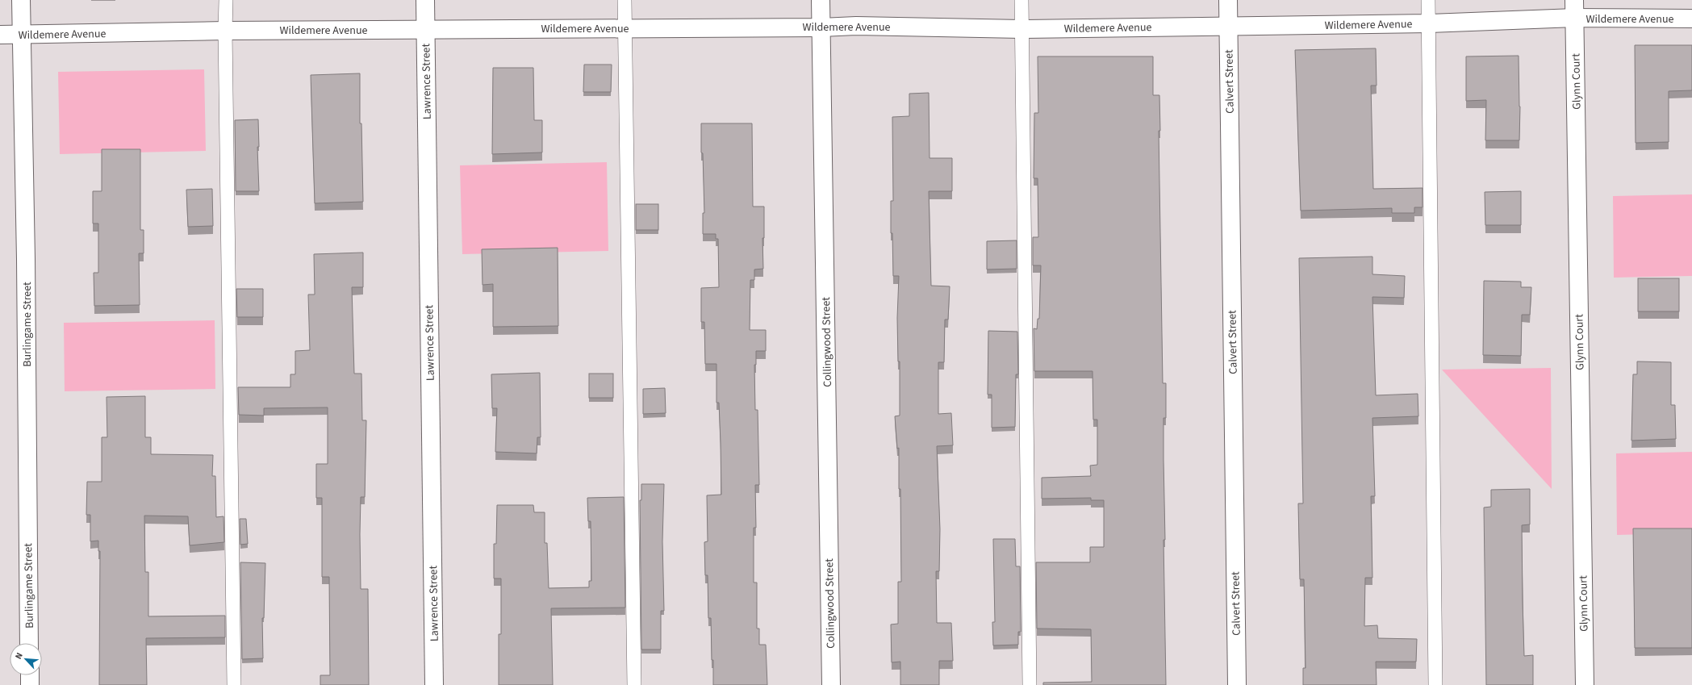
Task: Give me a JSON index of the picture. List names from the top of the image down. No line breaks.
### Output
{"streets":{"street":["Wildemere Avenue","Lawrence Street","Calvert Street","Glynn Court","Burlingame Street","Collingwood Street"]},"crossings":[["Wildemere Avenue","Lawrence Street"],["Wildemere Avenue","Calvert Street"],["Wildemere Avenue","Glynn Court"],["Wildemere Avenue","Burlingame Street"],["Wildemere Avenue","Collingwood Street"]],"north":"top left"}
